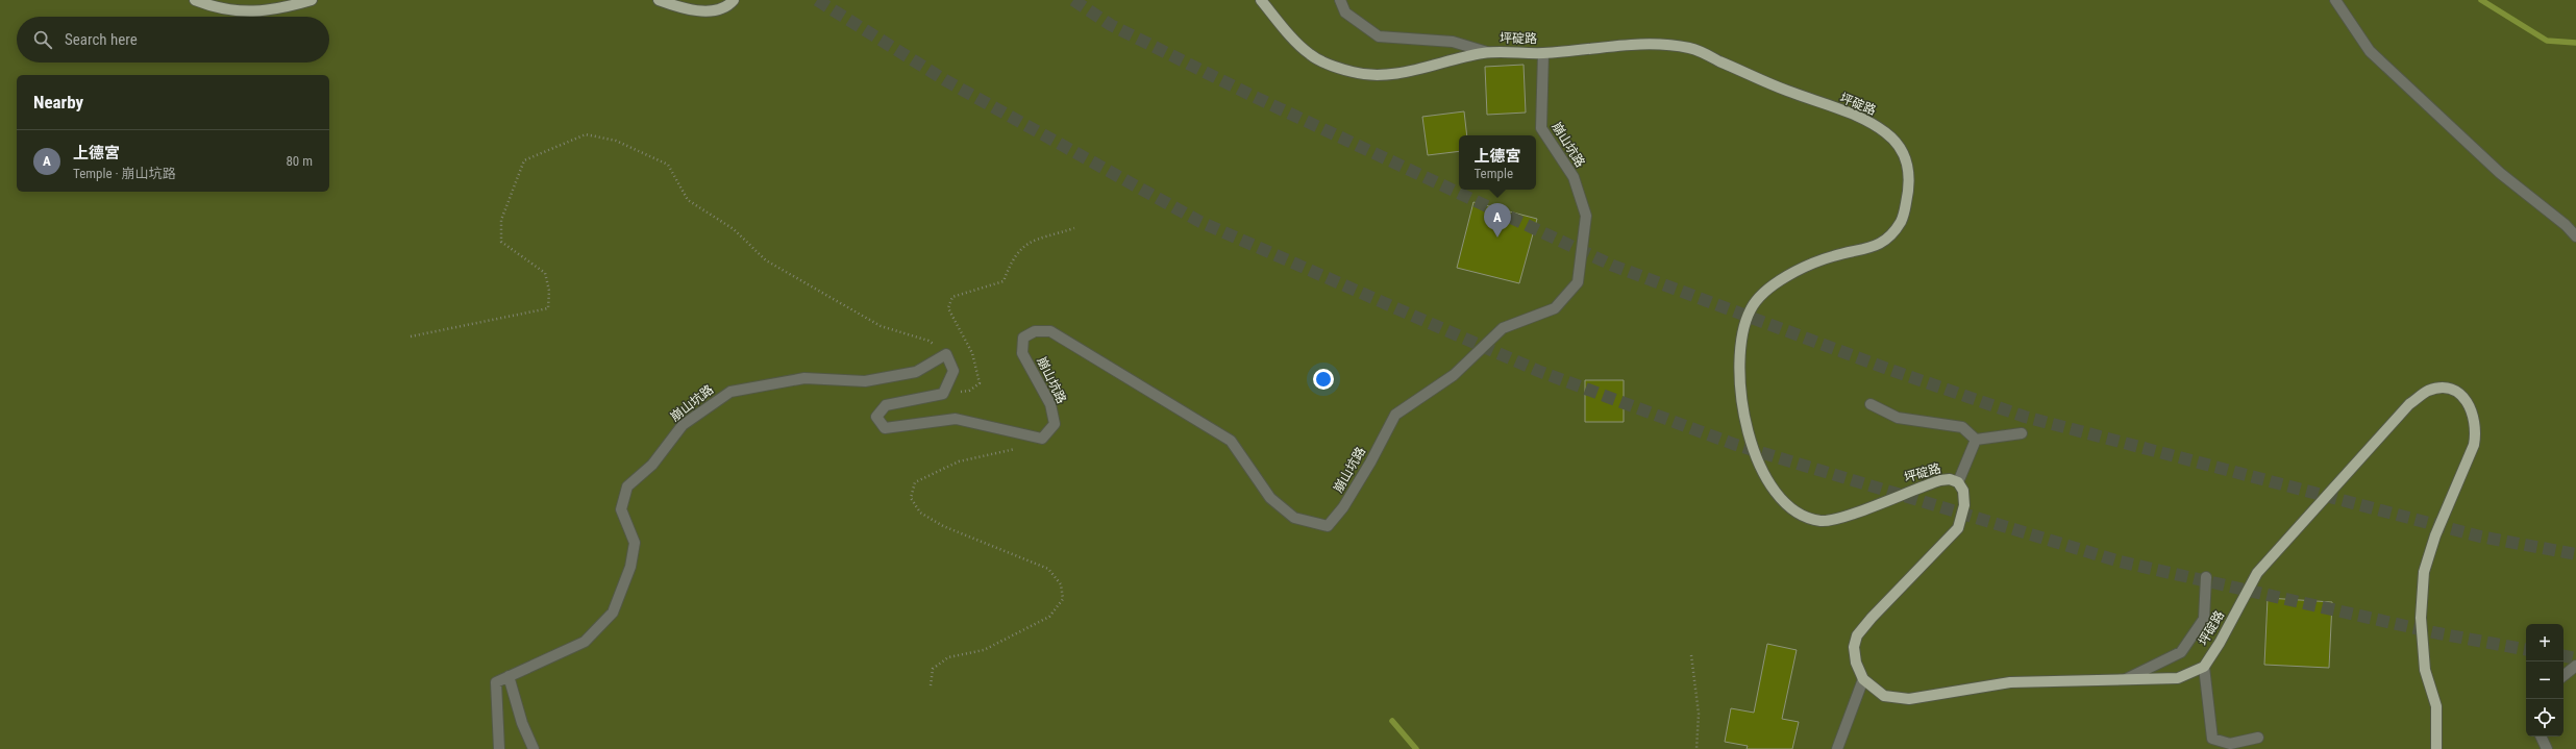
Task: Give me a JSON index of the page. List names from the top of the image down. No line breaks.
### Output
{"streets":{"main road":["坪碇路"],"street":["崩山坑路"]},"crossings":[["坪碇路","崩山坑路"]],"page":{"search":"Search here","heading":"Nearby","list":[{"mark":"A","name":"上德宮","note":"Temple · 崩山坑路","value":"80 m"}],"popup":["上德宮","Temple"],"pins":"A","map_buttons":["+","−"]}}
